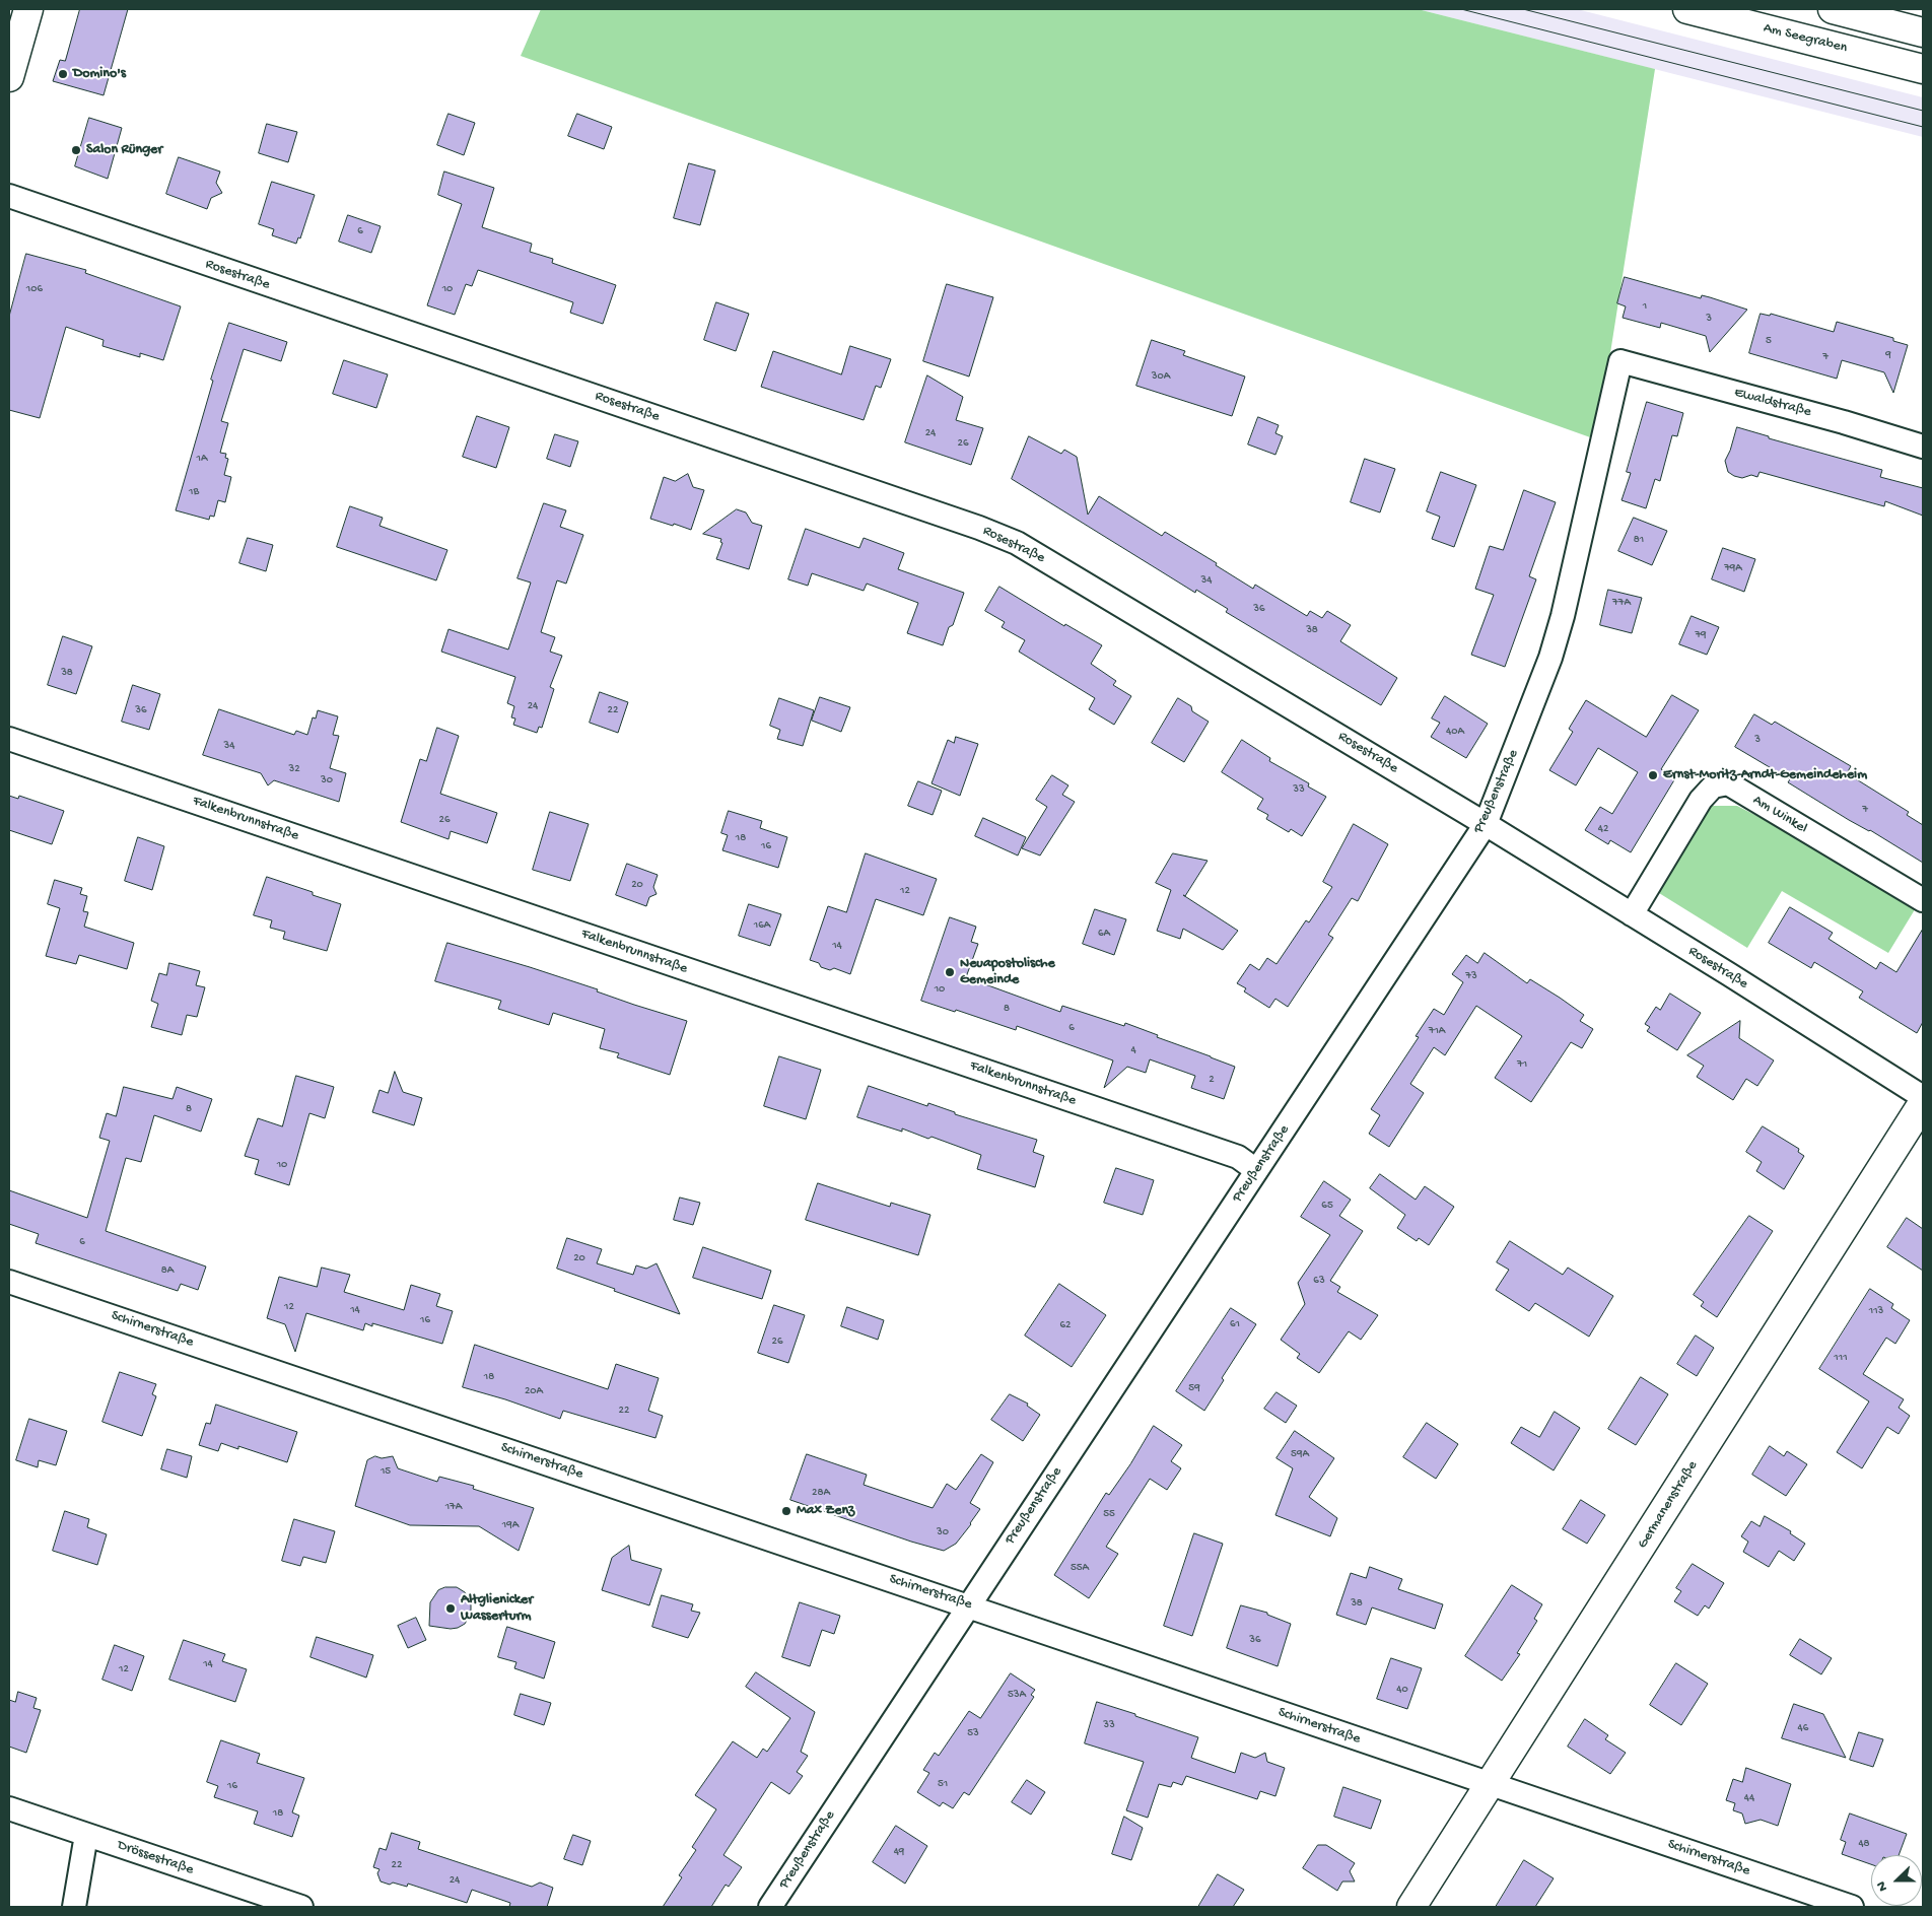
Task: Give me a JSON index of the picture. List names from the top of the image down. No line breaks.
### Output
{"streets":{"street":["Am Seegraben","Rosestraße","Ewaldstraße","Preußenstraße","Am Winkel","Falkenbrunnstraße","Schirnerstraße","Germanenstraße","Drössestraße"]},"crossings":[["Rosestraße","Preußenstraße"],["Rosestraße","Am Winkel"],["Ewaldstraße","Preußenstraße"],["Preußenstraße","Falkenbrunnstraße"],["Preußenstraße","Schirnerstraße"],["Schirnerstraße","Germanenstraße"]],"places":["Domino's","Salon Rünger","Ernst-Moritz-Arndt-Gemeindeheim","Neuapostolische Gemeinde","Max Zenz","Altglienicker Wasserturm"],"house_numbers":["6","106","10","1","3","5","9","7","30A","24","26","1A","1B","81","79A","34","77A","36","38","79","38","24","36","22","40A","3","34","32","30","33","7","26","42","18","16","20","12","16A","6A","14","73","10","8","6","71A","4","71","2","8","10","65","6","20","8A","63","12","14","113","16","61","62","26","111","18","59","20A","22","59A","15","28A","17A","55","19A","30","55A","38","36","14","12","40","53A","33","46","53","51","16","44","18","48","49","22","24"],"north":"left"}
